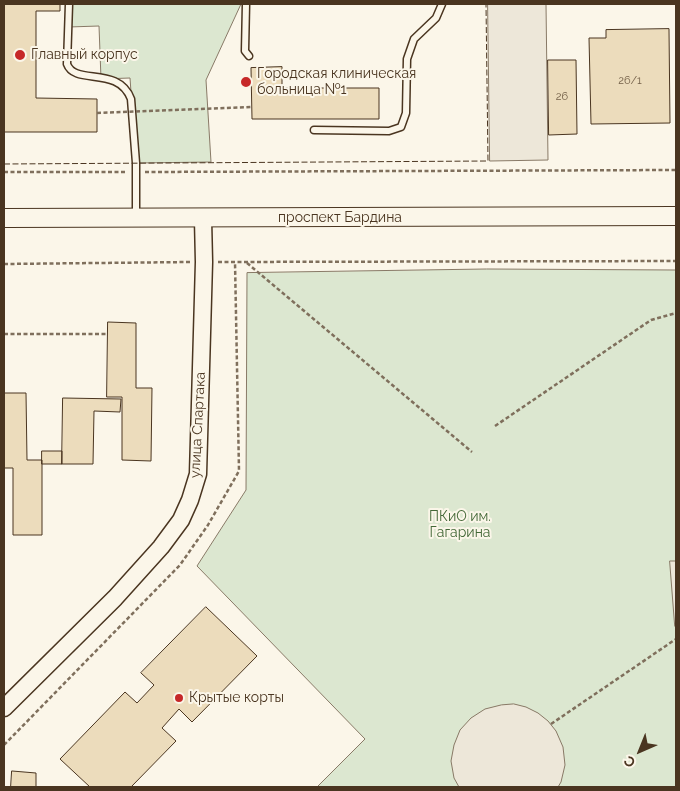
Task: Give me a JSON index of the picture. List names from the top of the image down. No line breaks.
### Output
{"streets":{"main road":["проспект Бардина"],"street":["улица Спартака"]},"crossings":[["проспект Бардина","улица Спартака"]],"parks":["ПКиО им. Гагарина"],"places":["Главный корпус","Городская клиническая больница №1","Крытые корты"],"house_numbers":["26/1","26"],"north":"bottom left"}
